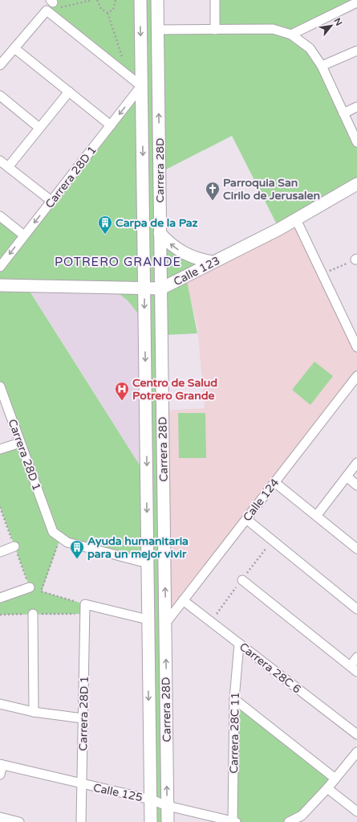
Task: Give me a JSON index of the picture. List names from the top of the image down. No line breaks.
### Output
{"streets":{"street":["Carrera 28D","Carrera 28D 1","Calle 123","Calle 124","Carrera 28C 6","Carrera 28C 11","Calle 125"]},"crossings":[["Carrera 28D","Carrera 28D 1"],["Carrera 28D","Calle 123"],["Carrera 28D","Calle 124"],["Carrera 28D","Calle 125"],["Carrera 28D 1","Calle 125"],["Calle 124","Carrera 28C 6"],["Carrera 28C 6","Carrera 28C 11"],["Carrera 28C 11","Calle 125"]],"districts":["POTRERO GRANDE"],"places":{"church":["Parroquia San Cirilo de Jerusalen"],"building":["Carpa de la Paz","Ayuda humanitaria para un mejor vivir"],"hospital":["Centro de Salud Potrero Grande"]},"north":"top right"}
